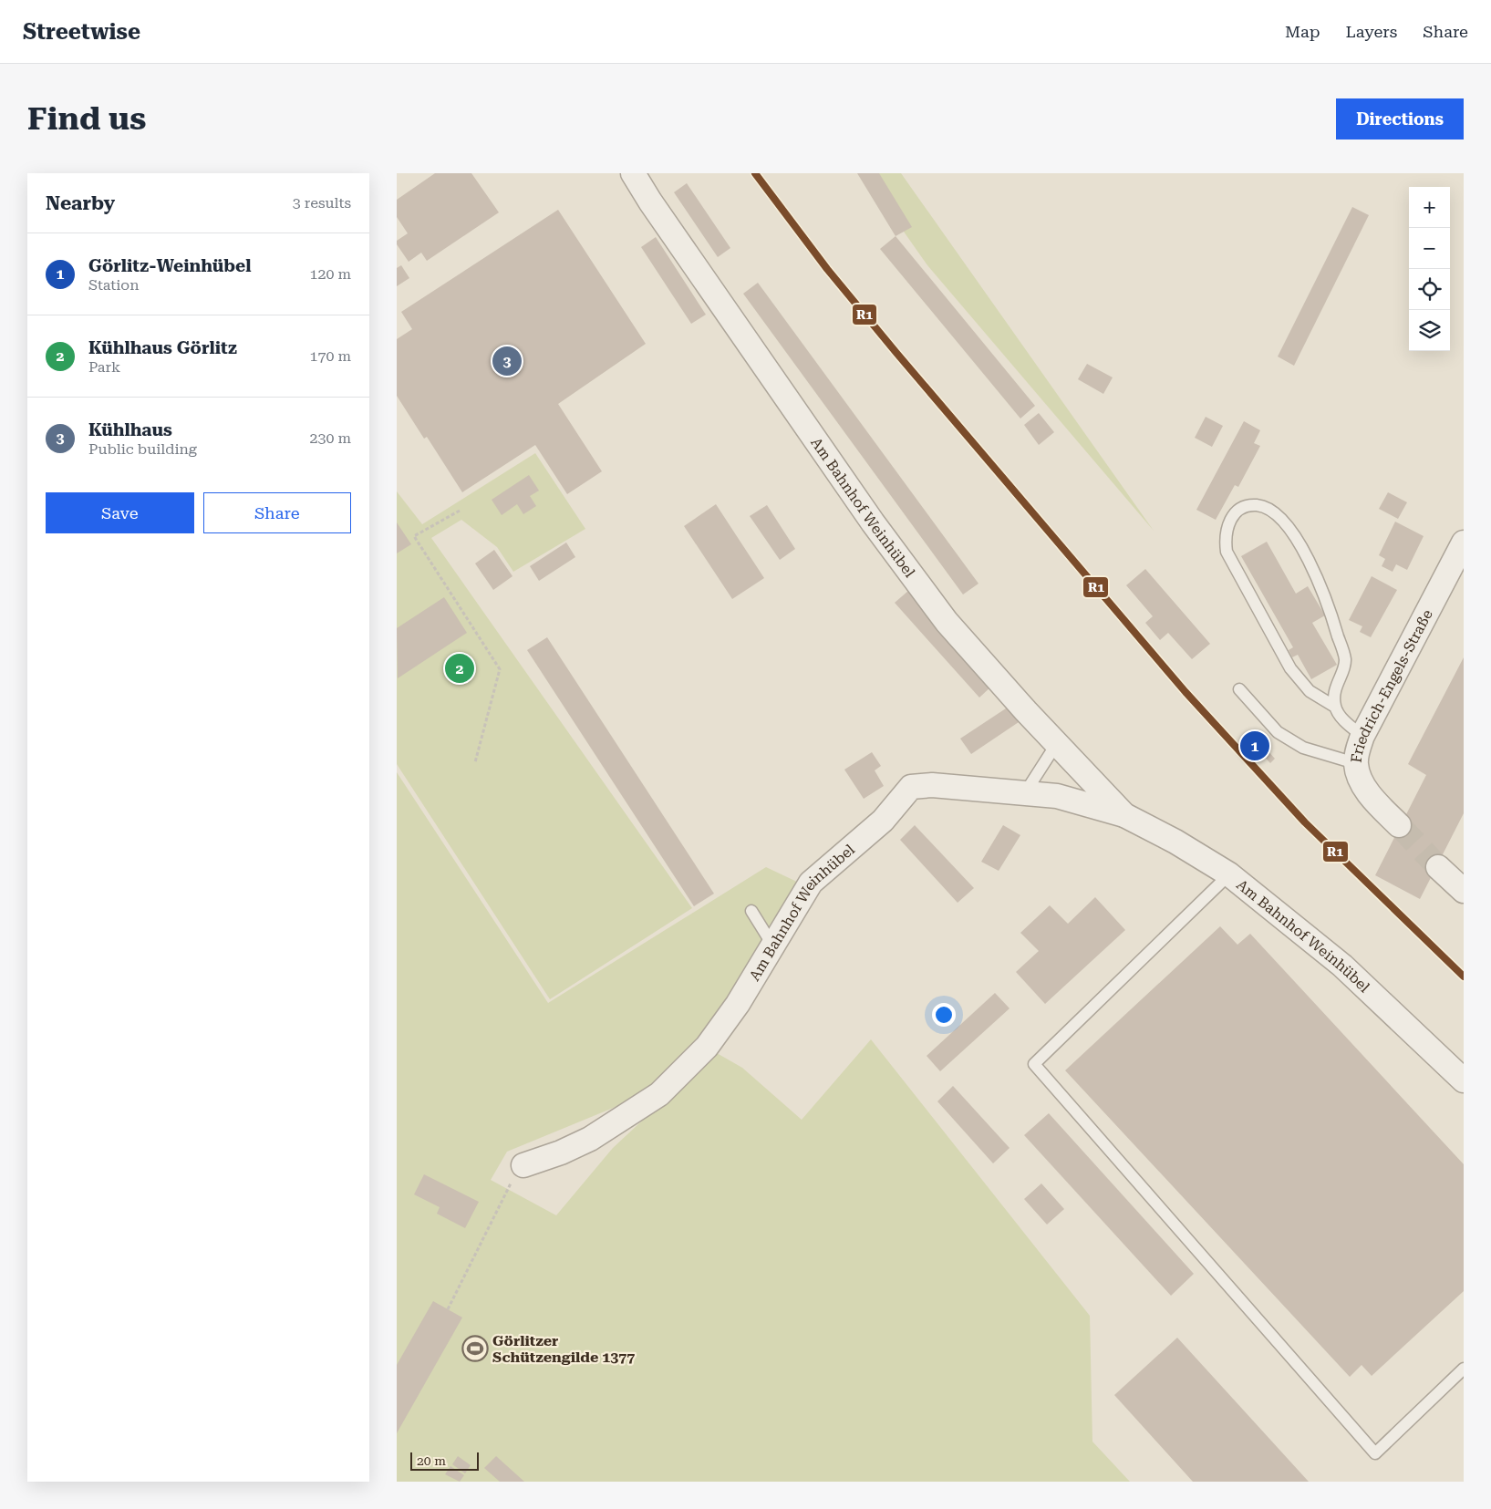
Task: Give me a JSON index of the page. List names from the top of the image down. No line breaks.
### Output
{"streets":{"street":["Am Bahnhof Weinhübel","Friedrich-Engels-Straße"]},"places":{"sports":["Görlitzer Schützengilde 1377"]},"lines":["transit line R1"],"scale_bar":"20 m","page":{"header":"Streetwise","nav":["Map","Layers","Share"],"buttons":["Directions",["Save","Share"]],"title":"Find us","heading":["Nearby","3 results"],"map_buttons":["+","−"],"list":[{"mark":"1","name":"Görlitz-Weinhübel","note":"Station","value":"120 m"},{"mark":"2","name":"Kühlhaus Görlitz","note":"Park","value":"170 m"},{"mark":"3","name":"Kühlhaus","note":"Public building","value":"230 m"}],"pins":["3","2","1"],"scale":"20 m"}}
